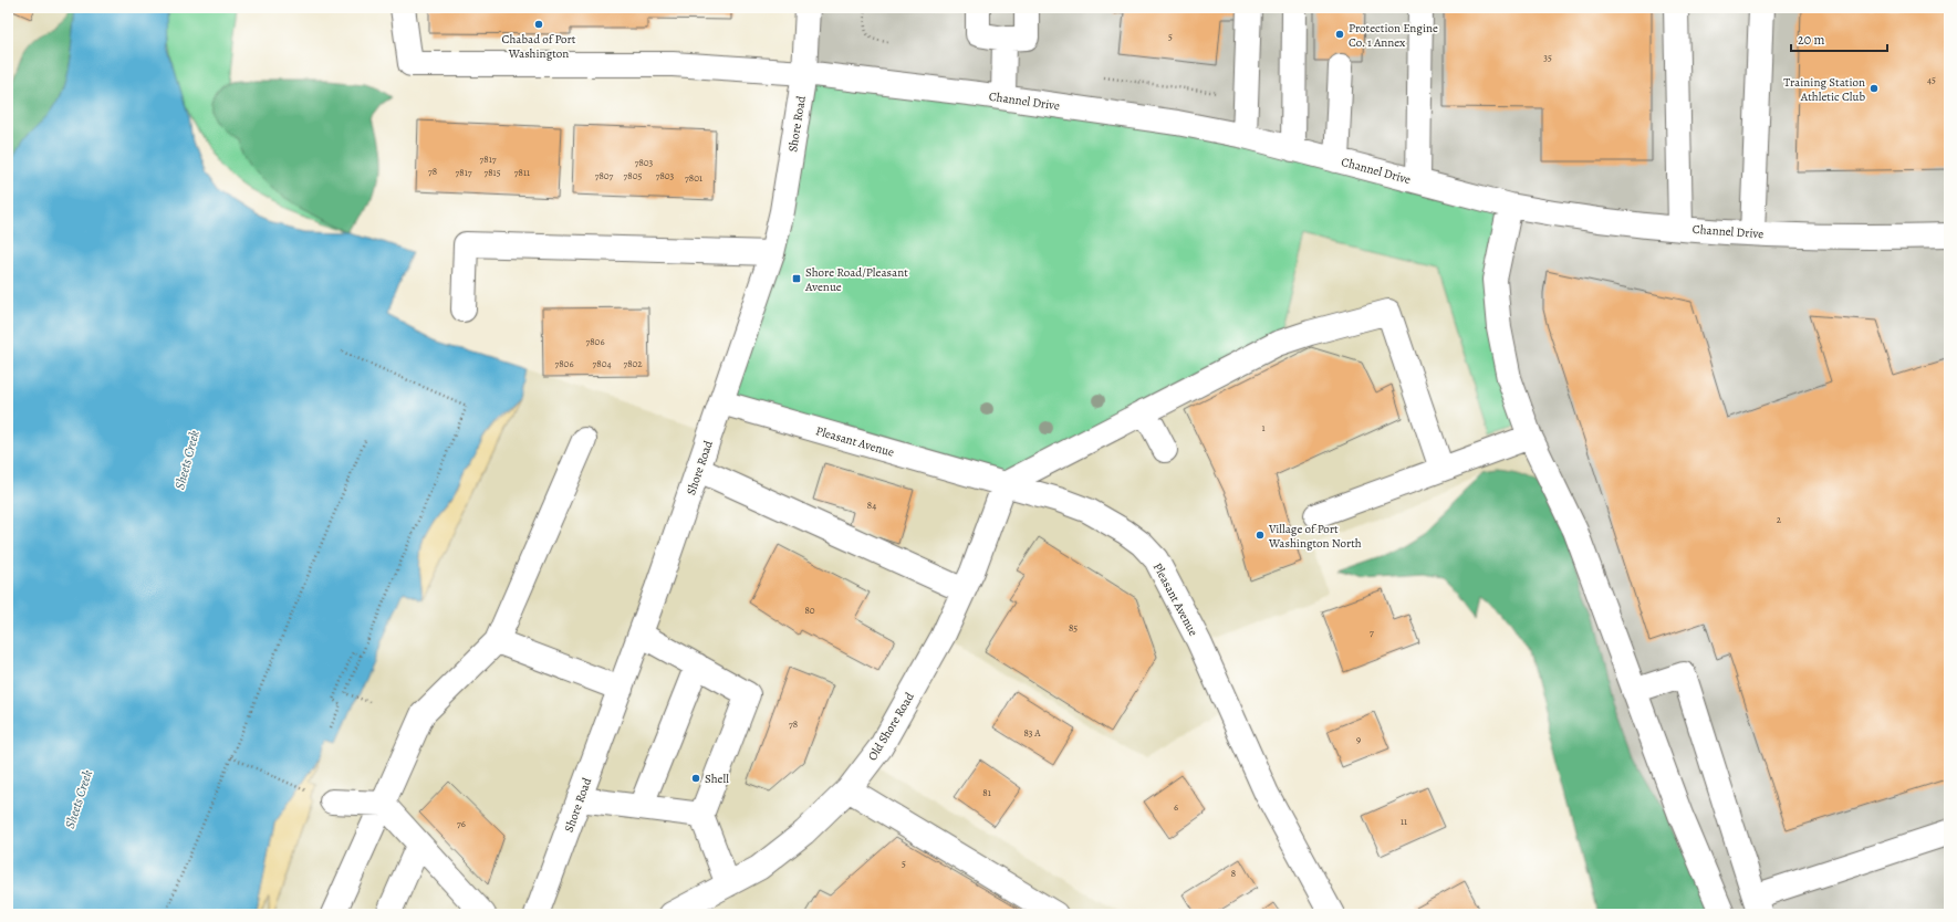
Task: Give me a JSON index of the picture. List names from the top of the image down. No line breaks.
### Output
{"streets":{"street":["Channel Drive","Shore Road","Pleasant Avenue","Old Shore Road"]},"crossings":[["Channel Drive","Shore Road"],["Shore Road","Pleasant Avenue"],["Pleasant Avenue","Old Shore Road"]],"water":["Sheets Creek"],"places":{"other":["Chabad of Port Washington","Protection Engine Co. 1 Annex","Training Station Athletic Club","Village of Port Washington North","Shell"],"transit":["Shore Road/Pleasant Avenue"]},"house_numbers":["5","35","45","7817","7803","78","7817","7815","7811","7807","7805","7803","7801","7806","7806","7804","7802","1","84","2","80","85","7","78","83 A","9","81","6","11","76","5","8"],"scale_bar":"20 m"}
